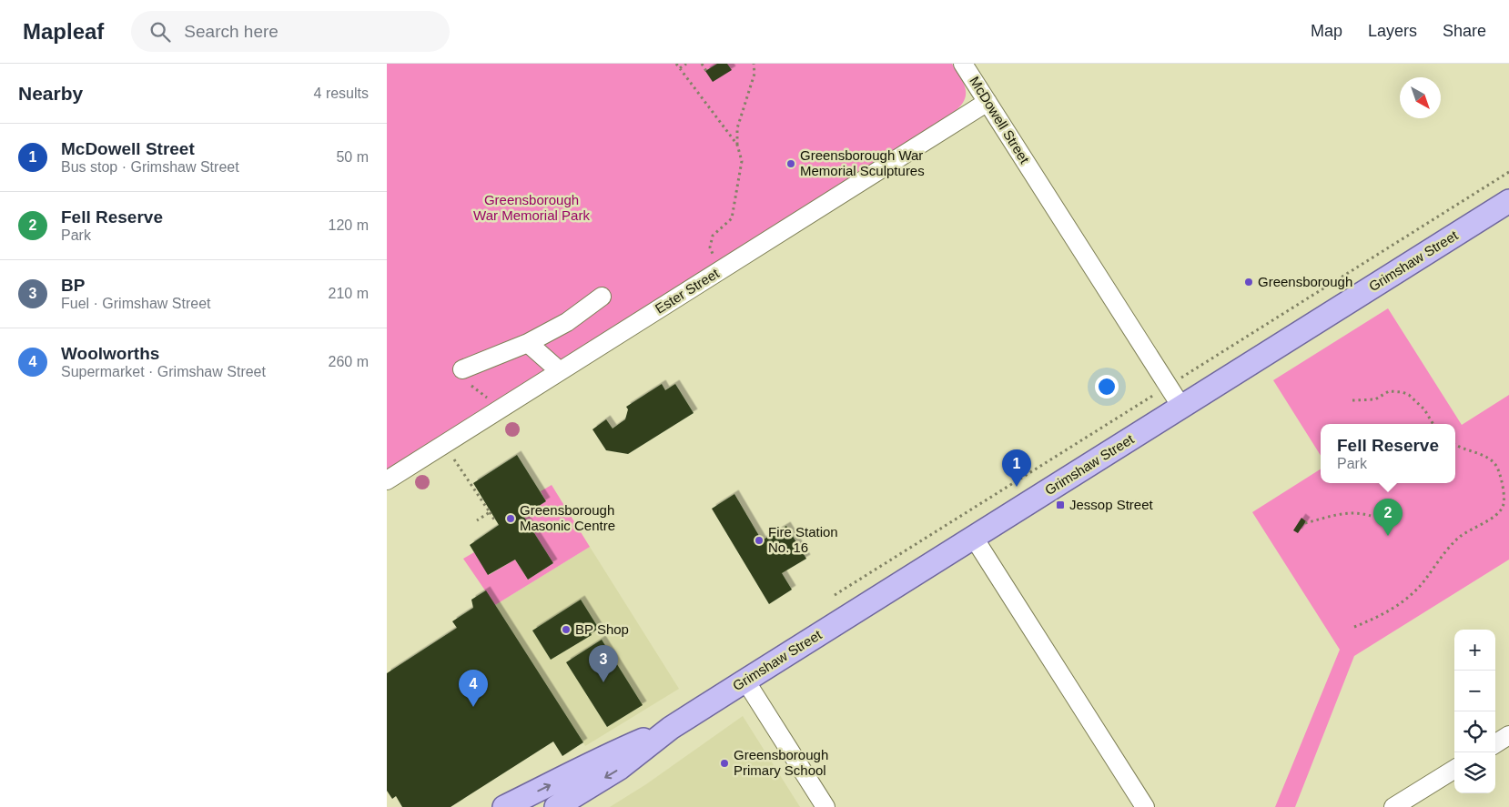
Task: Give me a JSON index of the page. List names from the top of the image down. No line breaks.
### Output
{"streets":{"main road":["Grimshaw Street"],"street":["McDowell Street","Ester Street"]},"crossings":[["McDowell Street","Grimshaw Street"],["McDowell Street","Ester Street"]],"parks":["Greensborough War Memorial Park"],"places":{"other":["Greensborough War Memorial Sculptures","Greensborough","Greensborough Masonic Centre","Fire Station No. 16","BP Shop","Greensborough Primary School"],"transit":["Jessop Street"]},"north":"bottom right","page":{"header":"Mapleaf","search":"Search here","nav":["Map","Layers","Share"],"heading":["Nearby","4 results"],"list":[{"mark":"1","name":"McDowell Street","note":"Bus stop · Grimshaw Street","value":"50 m"},{"mark":"2","name":"Fell Reserve","note":"Park","value":"120 m"},{"mark":"3","name":"BP","note":"Fuel · Grimshaw Street","value":"210 m"},{"mark":"4","name":"Woolworths","note":"Supermarket · Grimshaw Street","value":"260 m"}],"popup":["Fell Reserve","Park"],"pins":["1","2","3","4"],"map_buttons":["+","−"]}}
